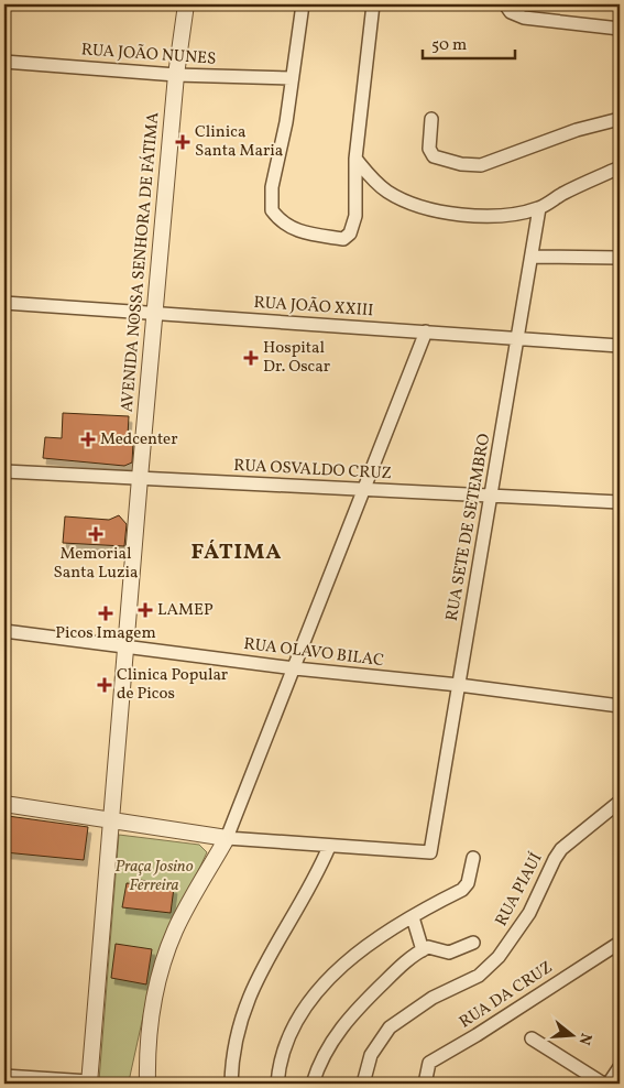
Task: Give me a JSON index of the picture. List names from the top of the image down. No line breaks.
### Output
{"streets":{"street":["RUA JOÃO NUNES","AVENIDA NOSSA SENHORA DE FÁTIMA","RUA JOÃO XXIII","RUA OSVALDO CRUZ","RUA SETE DE SETEMBRO","RUA OLAVO BILAC","RUA PIAUÍ","RUA DA CRUZ"]},"crossings":[["RUA JOÃO NUNES","AVENIDA NOSSA SENHORA DE FÁTIMA"],["AVENIDA NOSSA SENHORA DE FÁTIMA","RUA JOÃO XXIII"],["AVENIDA NOSSA SENHORA DE FÁTIMA","RUA OSVALDO CRUZ"],["AVENIDA NOSSA SENHORA DE FÁTIMA","RUA OLAVO BILAC"],["RUA JOÃO XXIII","RUA SETE DE SETEMBRO"],["RUA OSVALDO CRUZ","RUA SETE DE SETEMBRO"],["RUA SETE DE SETEMBRO","RUA OLAVO BILAC"]],"districts":["FÁTIMA"],"parks":["Praça Josino Ferreira"],"places":{"health":["Clinica Santa Maria","Hospital Dr. Oscar","Medcenter","Memorial Santa Luzia","LAMEP","Picos Imagem","Clinica Popular de Picos"]},"scale_bar":"50 m","north":"right"}
